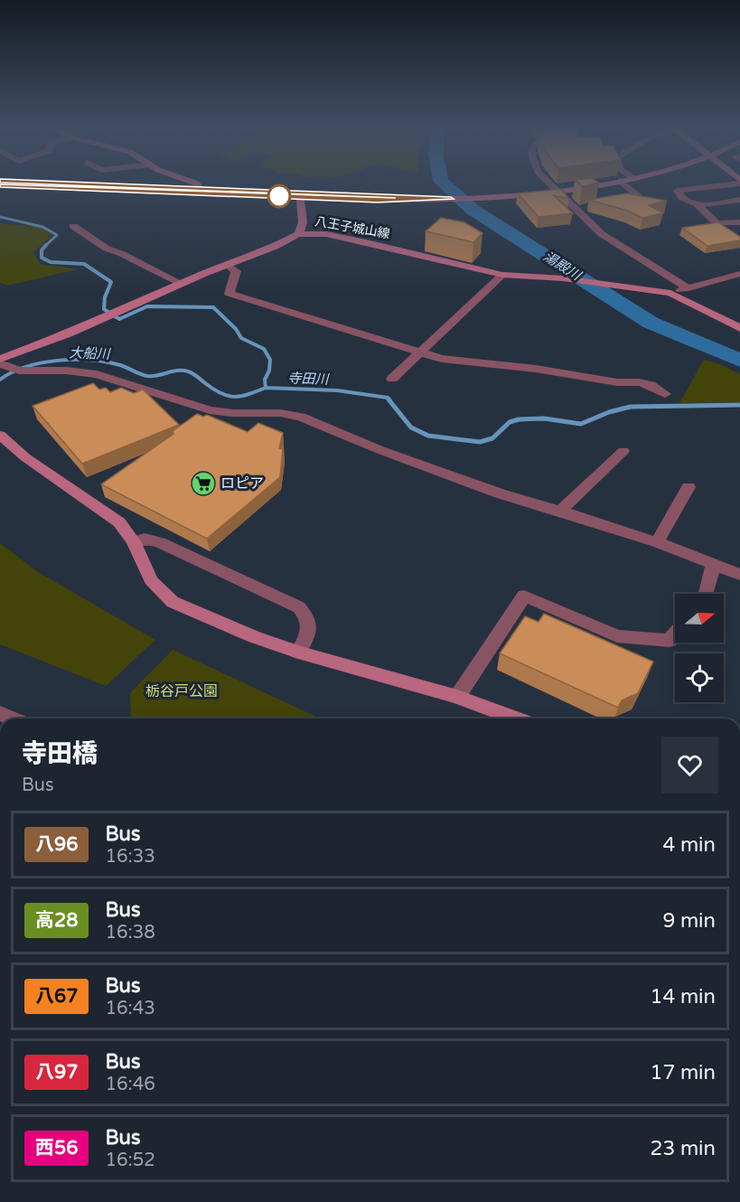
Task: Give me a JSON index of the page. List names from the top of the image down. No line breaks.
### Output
{"streets":{"street":["八王子城山線"]},"water":["湯殿川","大船川","寺田川"],"parks":["栃谷戸公園"],"places":{"supermarket":["ロピア"]},"lines":["bus line 八96"],"north":"right","page":{"heading":["寺田橋","Bus"],"list":[{"mark":"八96","name":"Bus","note":"16:33","value":"4 min"},{"mark":"高28","name":"Bus","note":"16:38","value":"9 min"},{"mark":"八67","name":"Bus","note":"16:43","value":"14 min"},{"mark":"八97","name":"Bus","note":"16:46","value":"17 min"},{"mark":"西56","name":"Bus","note":"16:52","value":"23 min"}]}}
